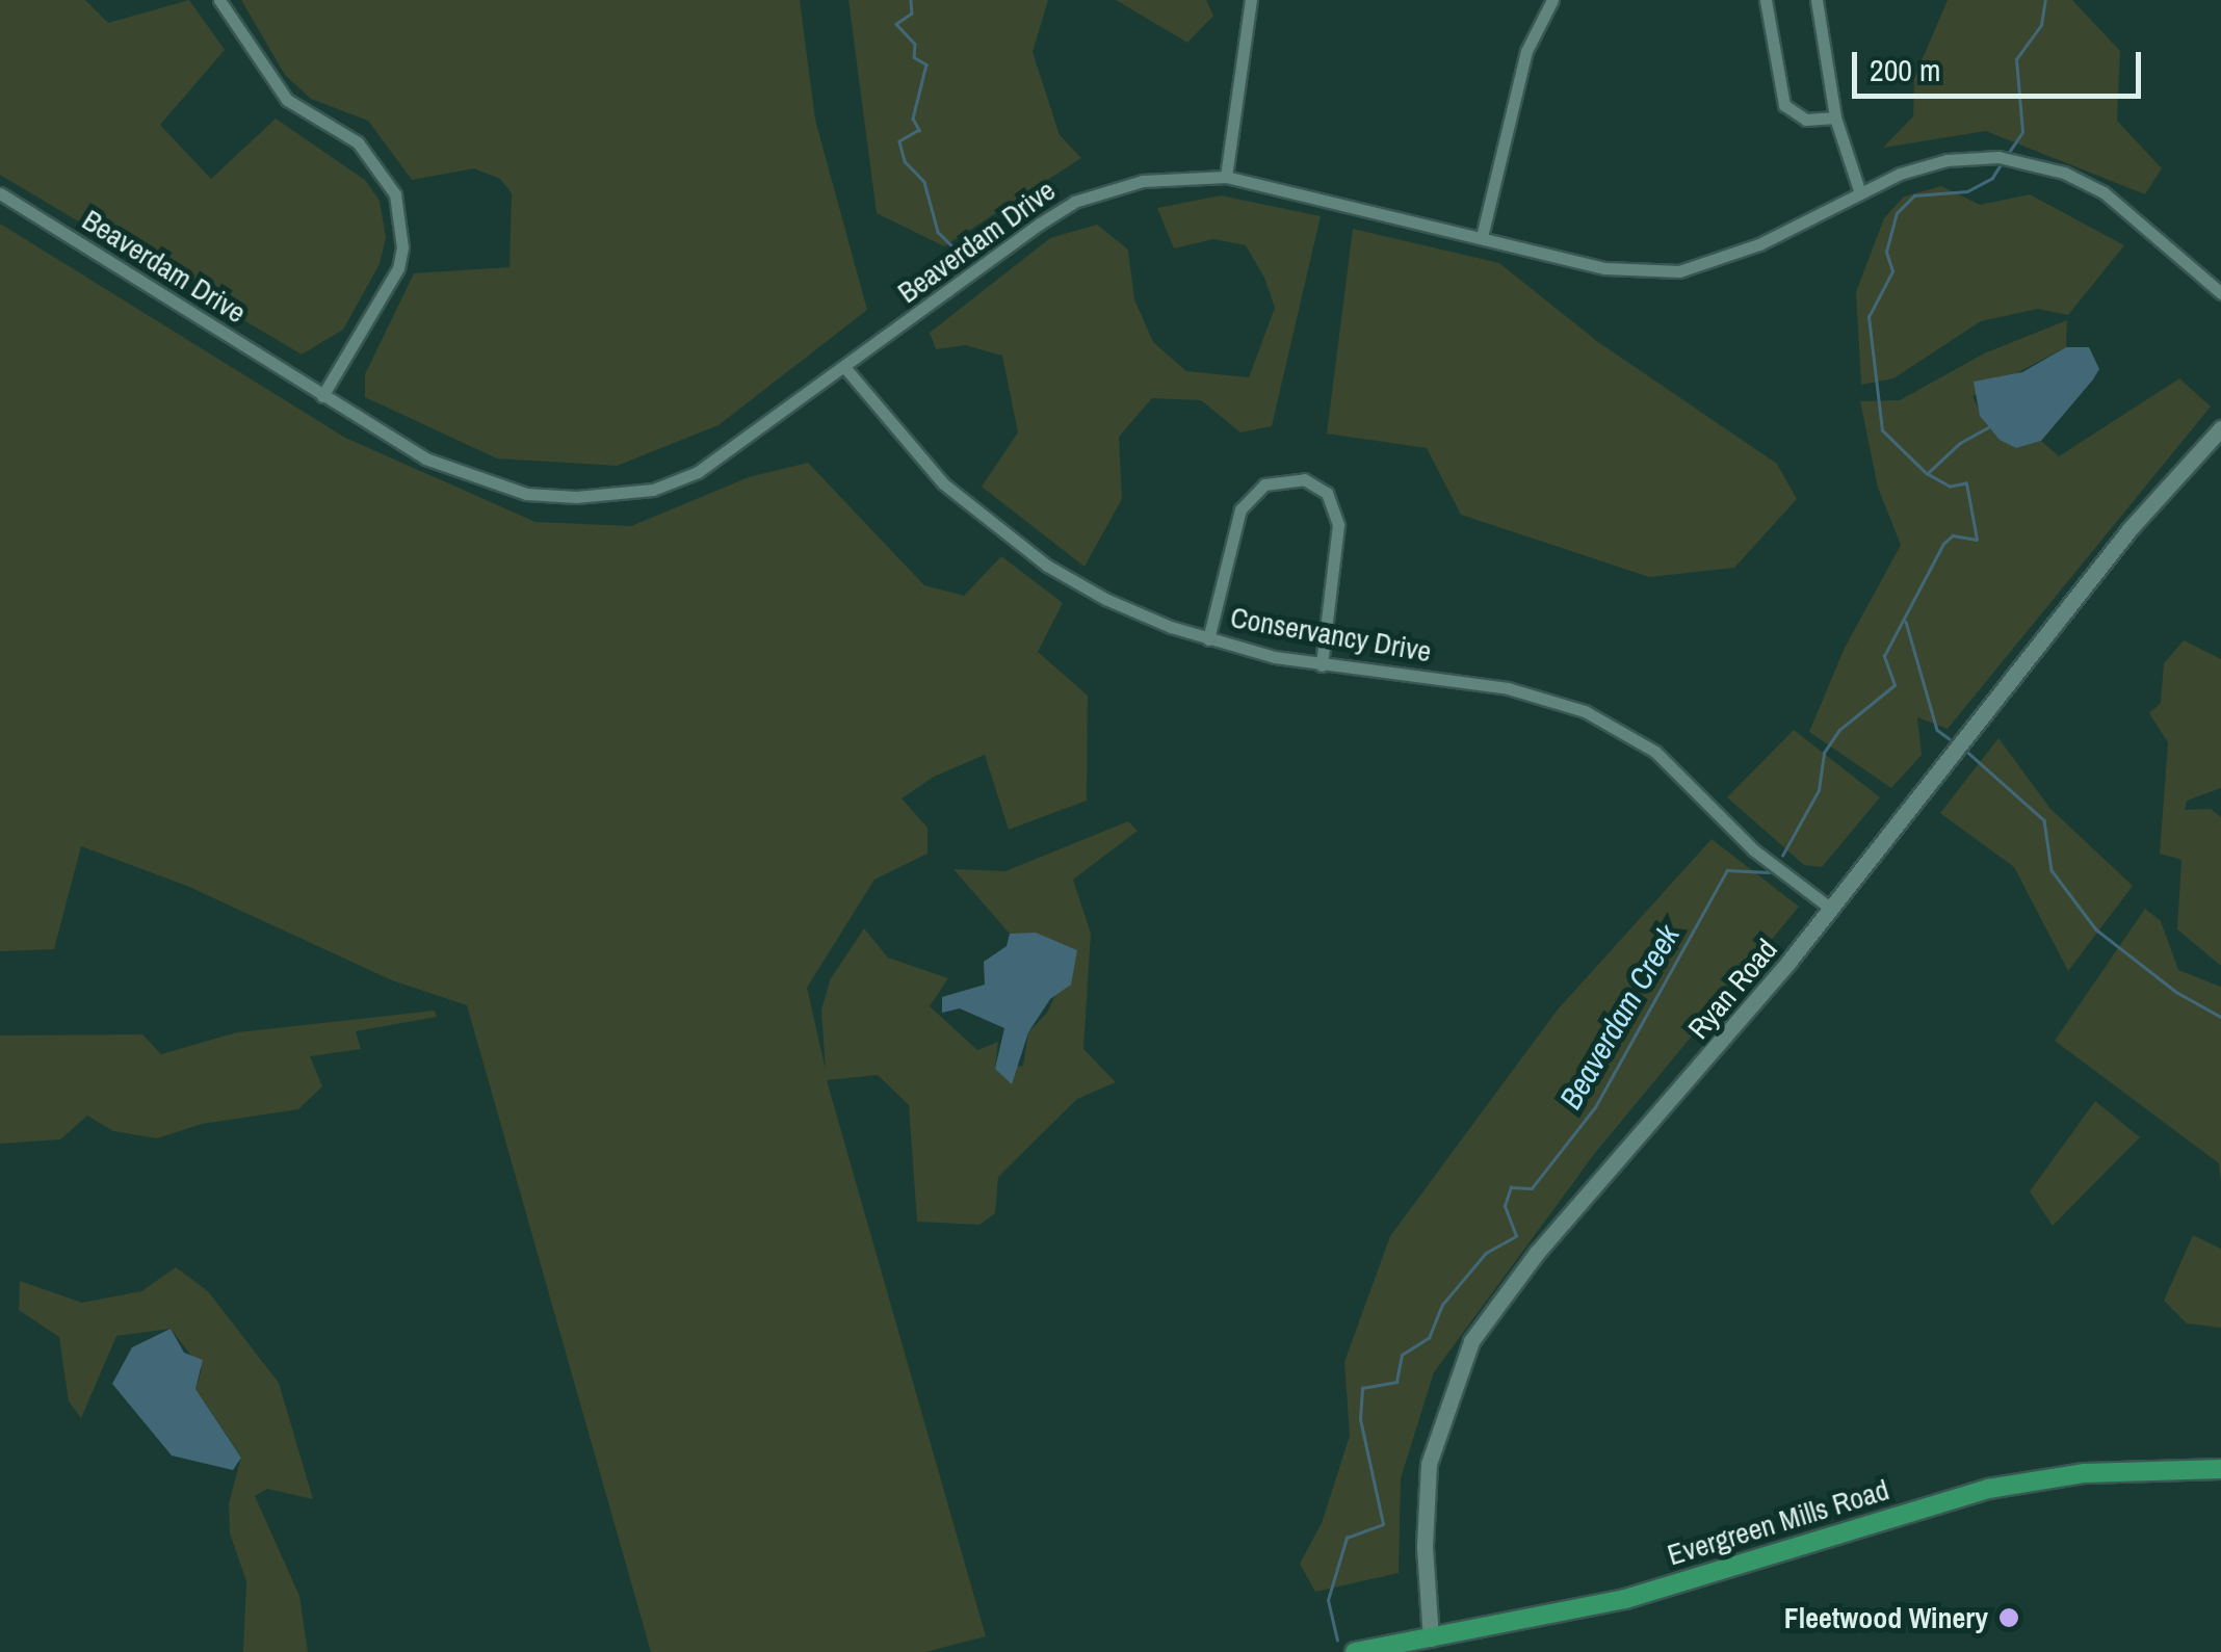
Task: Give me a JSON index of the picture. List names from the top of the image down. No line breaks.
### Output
{"streets":{"main road":["Ryan Road","Evergreen Mills Road"],"street":["Beaverdam Drive","Conservancy Drive"]},"crossings":[["Beaverdam Drive","Conservancy Drive"],["Conservancy Drive","Ryan Road"],["Ryan Road","Evergreen Mills Road"]],"water":["Beaverdam Creek"],"places":["Fleetwood Winery"],"scale_bar":"200 m"}
